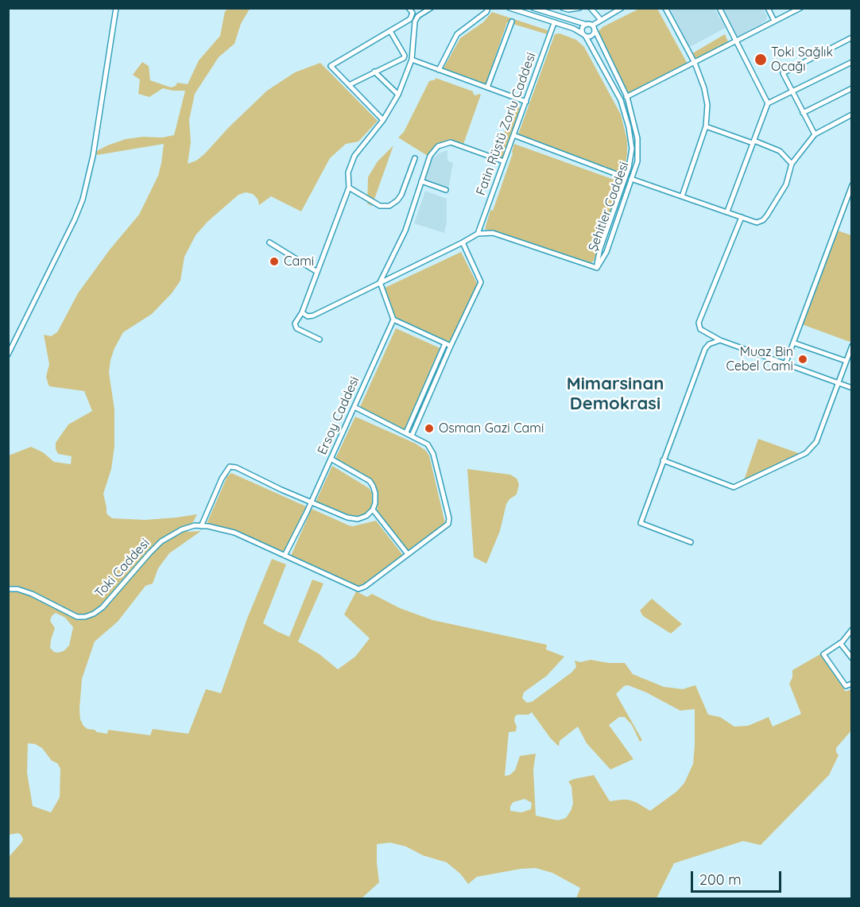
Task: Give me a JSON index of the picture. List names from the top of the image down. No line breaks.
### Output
{"streets":{"street":["Fatin Rüştü Zorlu Caddesi","Şehitler Caddesi","Ersoy Caddesi","Toki Caddesi"]},"crossings":[["Ersoy Caddesi","Toki Caddesi"]],"districts":["Mimarsinan Demokrasi"],"places":["Toki Sağlık Ocağı","Cami","Muaz Bin Cebel Cami","Osman Gazi Cami"],"scale_bar":"200 m"}
